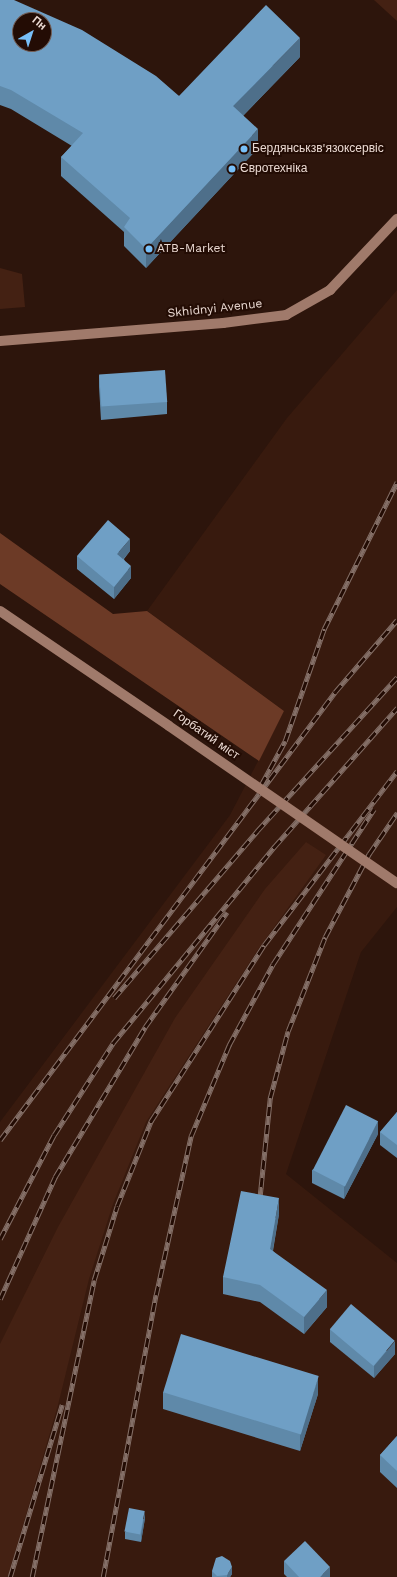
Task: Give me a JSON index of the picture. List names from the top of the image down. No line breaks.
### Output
{"streets":{"street":["Skhidnyi Avenue","Горбатий міст"]},"places":["Бердянськзв'язоксервіс","Євротехніка","ATB-Market"],"north":"top right"}
